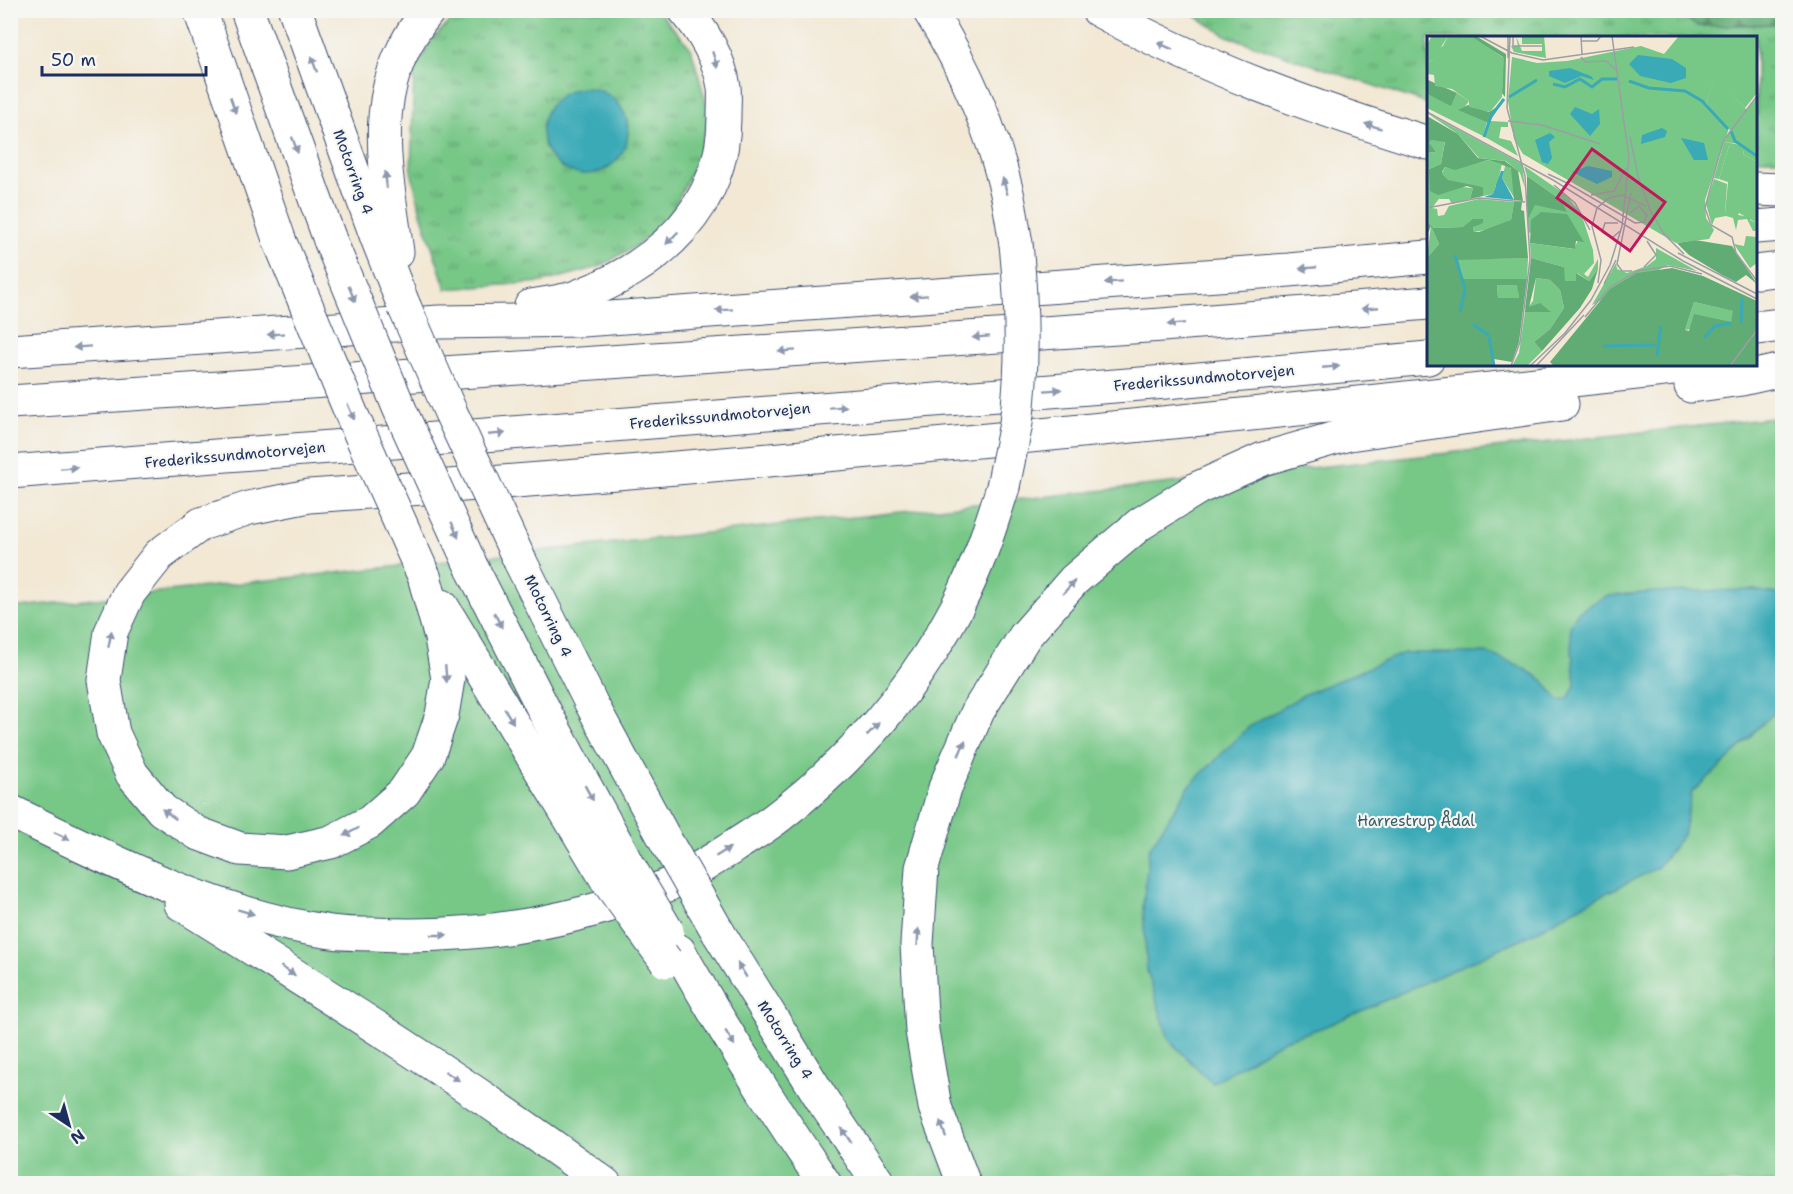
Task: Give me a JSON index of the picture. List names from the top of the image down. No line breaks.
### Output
{"streets":{"highway":["Motorring 4","Frederikssundmotorvejen"]},"parks":["Harrestrup Ådal"],"scale_bar":"50 m","north":"bottom right"}
